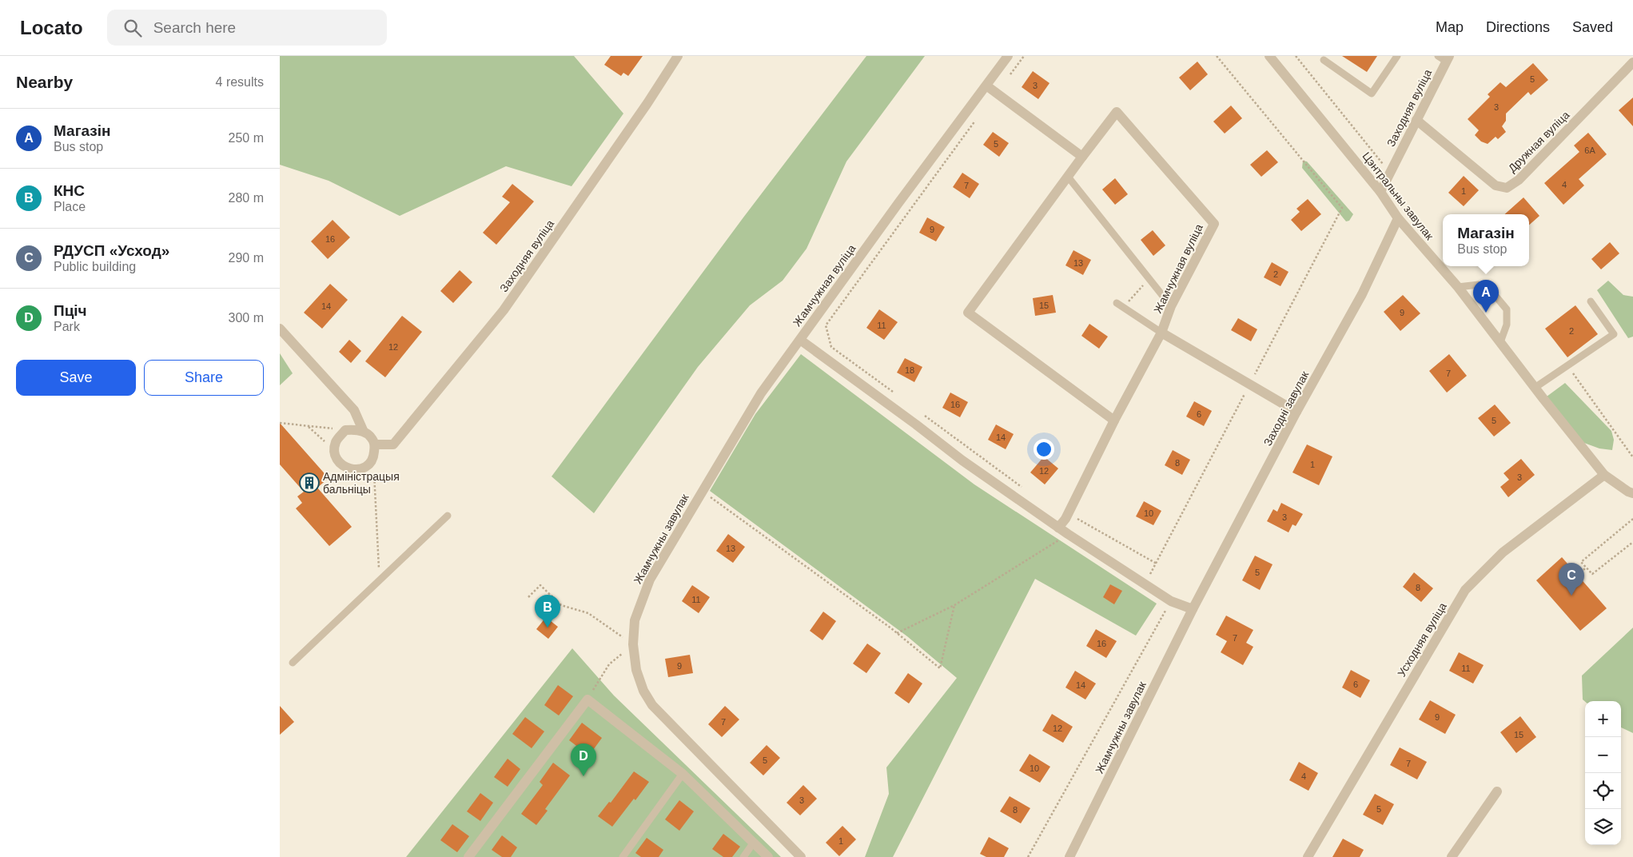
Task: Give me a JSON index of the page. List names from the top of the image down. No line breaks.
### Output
{"streets":{"street":["Заходняя вуліца","Дружная вуліца","Цэнтральны завулак","Жамчужная вуліца","Заходні завулак","Жамчужны завулак","Усходняя вуліца"]},"crossings":[["Заходняя вуліца","Дружная вуліца"],["Заходняя вуліца","Цэнтральны завулак"],["Цэнтральны завулак","Заходні завулак"],["Цэнтральны завулак","Усходняя вуліца"],["Жамчужная вуліца","Заходні завулак"],["Жамчужная вуліца","Жамчужны завулак"],["Заходні завулак","Жамчужны завулак"]],"places":{"building":["Адміністрацыя бальніцы"]},"house_numbers":["5","3","3","5","6А","4","7","1","9","16","13","2","15","14","9","11","2","12","18","7","16","6","5","14","8","1","12","3","10","3","13","5","8","11","7","16","9","11","6","14","9","7","12","15","5","7","10","4","3","5","8","1"],"page":{"header":"Locato","search":"Search here","nav":["Map","Directions","Saved"],"heading":["Nearby","4 results"],"list":[{"mark":"A","name":"Магазін","note":"Bus stop","value":"250 m"},{"mark":"B","name":"КНС","note":"Place","value":"280 m"},{"mark":"C","name":"РДУСП «Усход»","note":"Public building","value":"290 m"},{"mark":"D","name":"Пціч","note":"Park","value":"300 m"}],"popup":["Магазін","Bus stop"],"pins":["A","C","B","D"],"buttons":["Save","Share"],"map_buttons":["+","−"]}}
